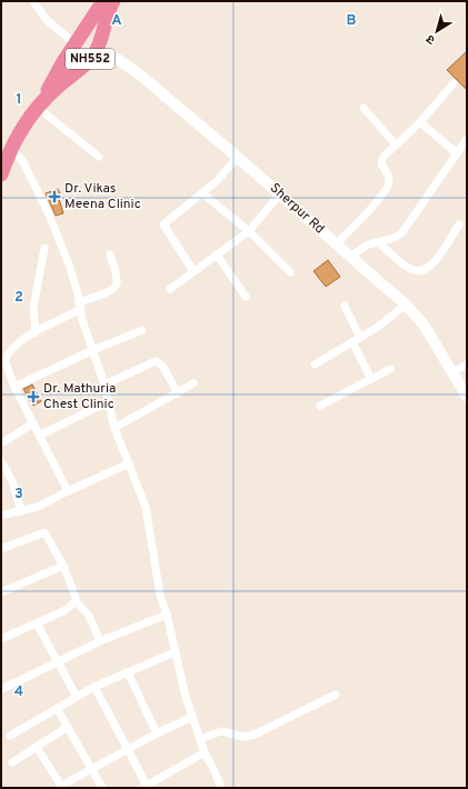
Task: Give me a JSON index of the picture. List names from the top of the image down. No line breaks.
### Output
{"streets":{"highway":["NH552"],"street":["Sherpur Rd"]},"crossings":[["NH552","Sherpur Rd"]],"places":{"health":["Dr. Vikas Meena Clinic","Dr. Mathuria Chest Clinic"]},"north":"bottom left","grid":{"columns":["A","B"],"rows":["1","2","3","4"]}}
